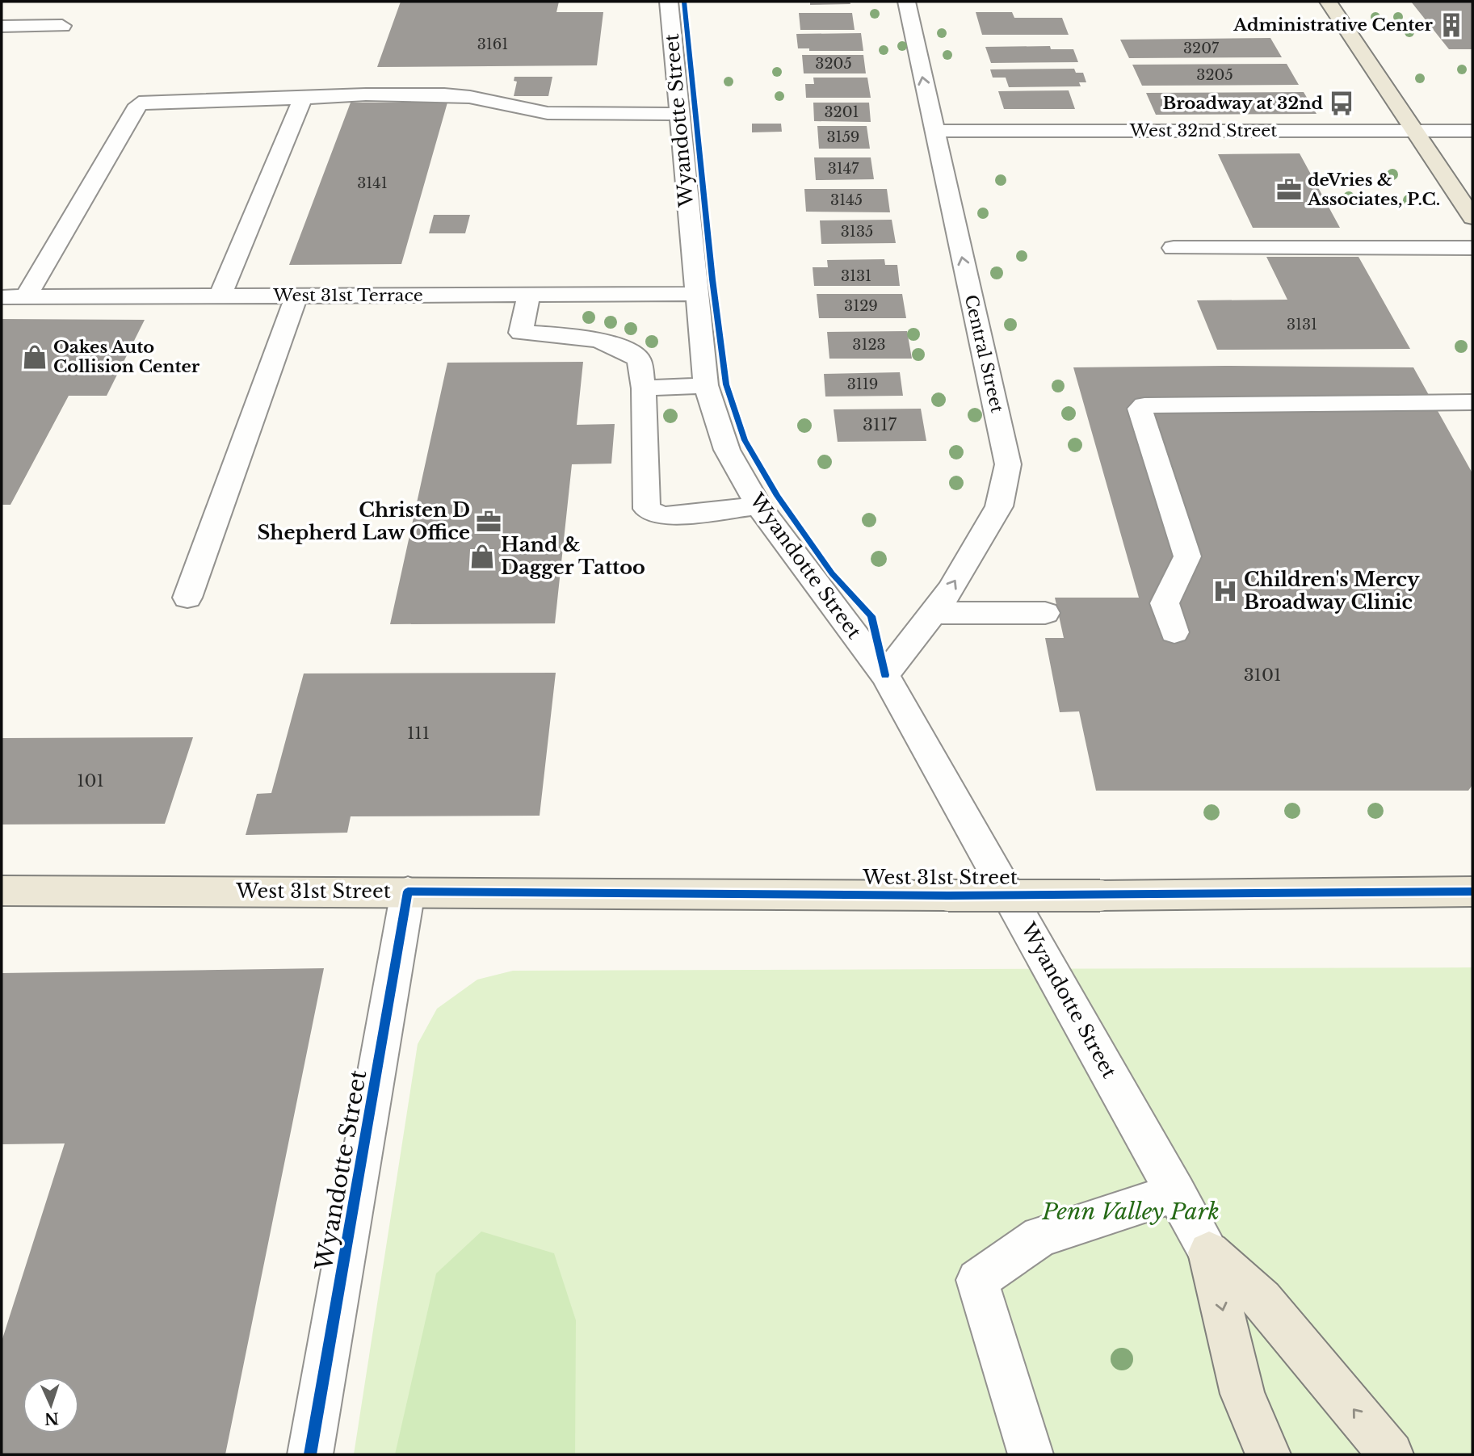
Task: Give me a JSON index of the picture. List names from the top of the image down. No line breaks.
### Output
{"streets":{"main road":["West 31st Street"],"street":["Wyandotte Street","West 32nd Street","West 31st Terrace","Central Street"]},"crossings":[["Wyandotte Street","West 31st Terrace"],["Wyandotte Street","Central Street"],["Wyandotte Street","West 31st Street"],["West 32nd Street","Central Street"]],"one_way":["Central Street"],"parks":["Penn Valley Park"],"places":{"building":["Administrative Center"],"bus stop":["Broadway at 32nd"],"office":["deVries & Associates, P.C.","Christen D Shepherd Law Office"],"shop":["Oakes Auto Collision Center","Hand & Dagger Tattoo"],"hospital":["Children's Mercy Broadway Clinic"]},"house_numbers":["3161","3207","3205","3205","3201","3159","3147","3141","3145","3135","3131","3129","3131","3123","3119","3117","3101","111","101"],"north":"bottom"}
